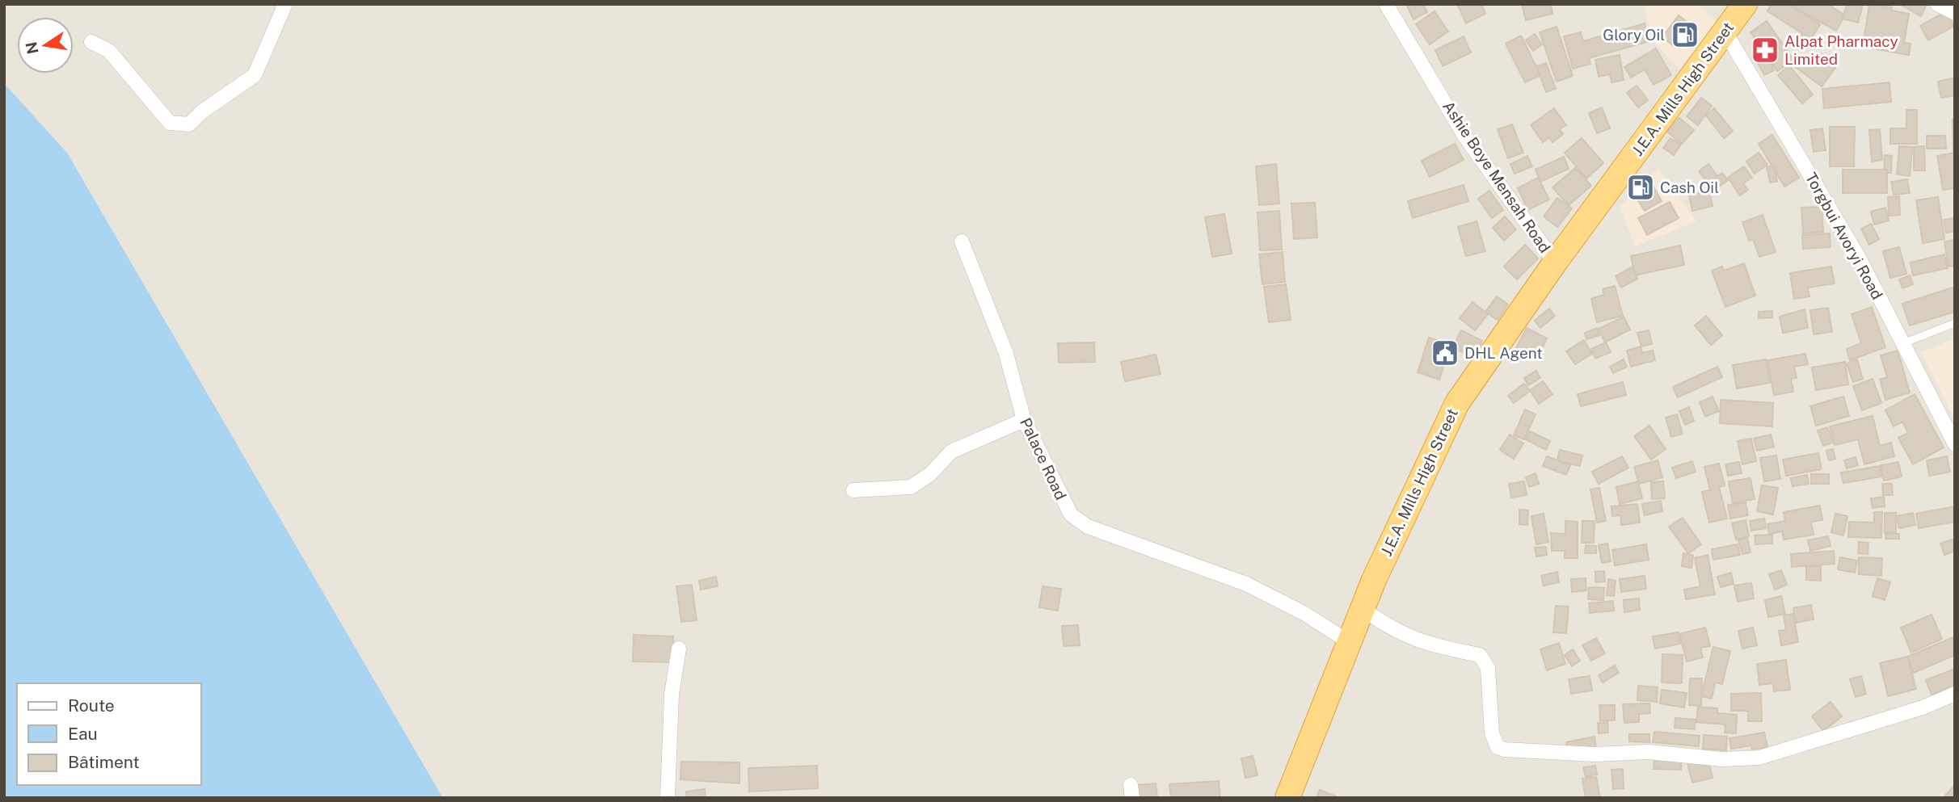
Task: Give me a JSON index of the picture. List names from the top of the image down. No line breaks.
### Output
{"streets":{"highway":["J.E.A. Mills High Street"],"street":["Ashie Boye Mensah Road","Torgbui Avoryi Road","Palace Road"]},"crossings":[["J.E.A. Mills High Street","Ashie Boye Mensah Road"],["J.E.A. Mills High Street","Torgbui Avoryi Road"],["J.E.A. Mills High Street","Palace Road"]],"places":{"fuel station":["Glory Oil","Cash Oil"],"pharmacy":["Alpat Pharmacy Limited"],"public building":["DHL Agent"]},"legend":["Route","Eau","Bâtiment"],"north":"left"}
